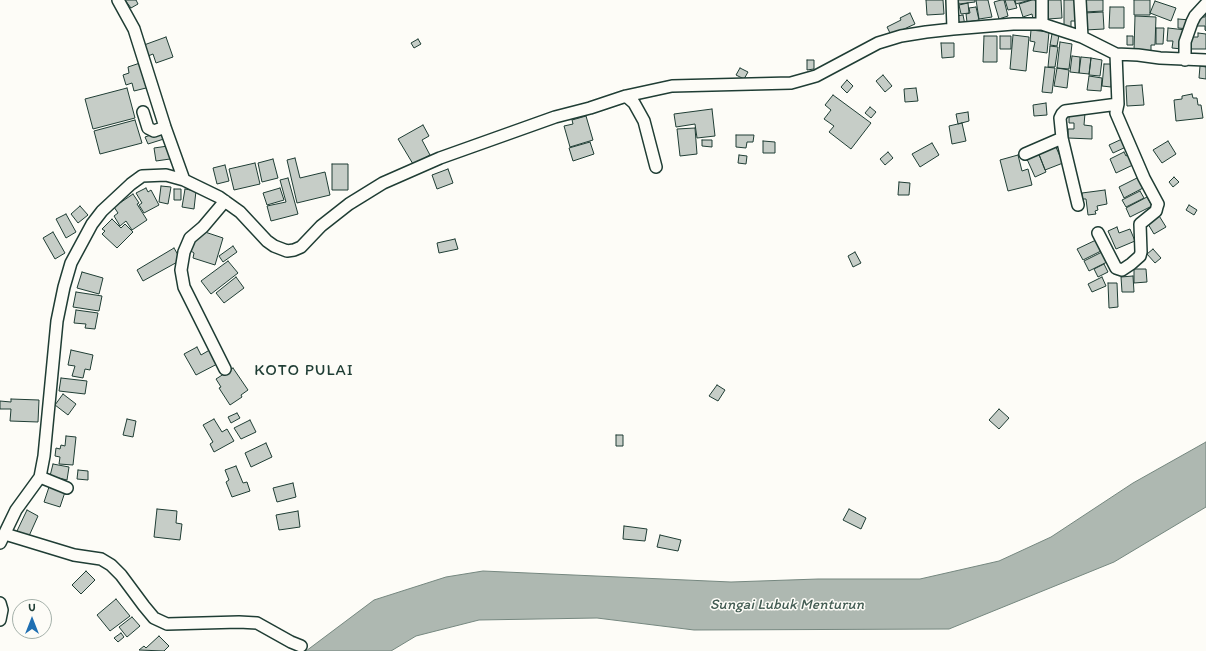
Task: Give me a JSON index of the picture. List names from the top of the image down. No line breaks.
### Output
{"districts":["KOTO PULAI"],"water":["Sungai Lubuk Menturun"],"north":"top"}
